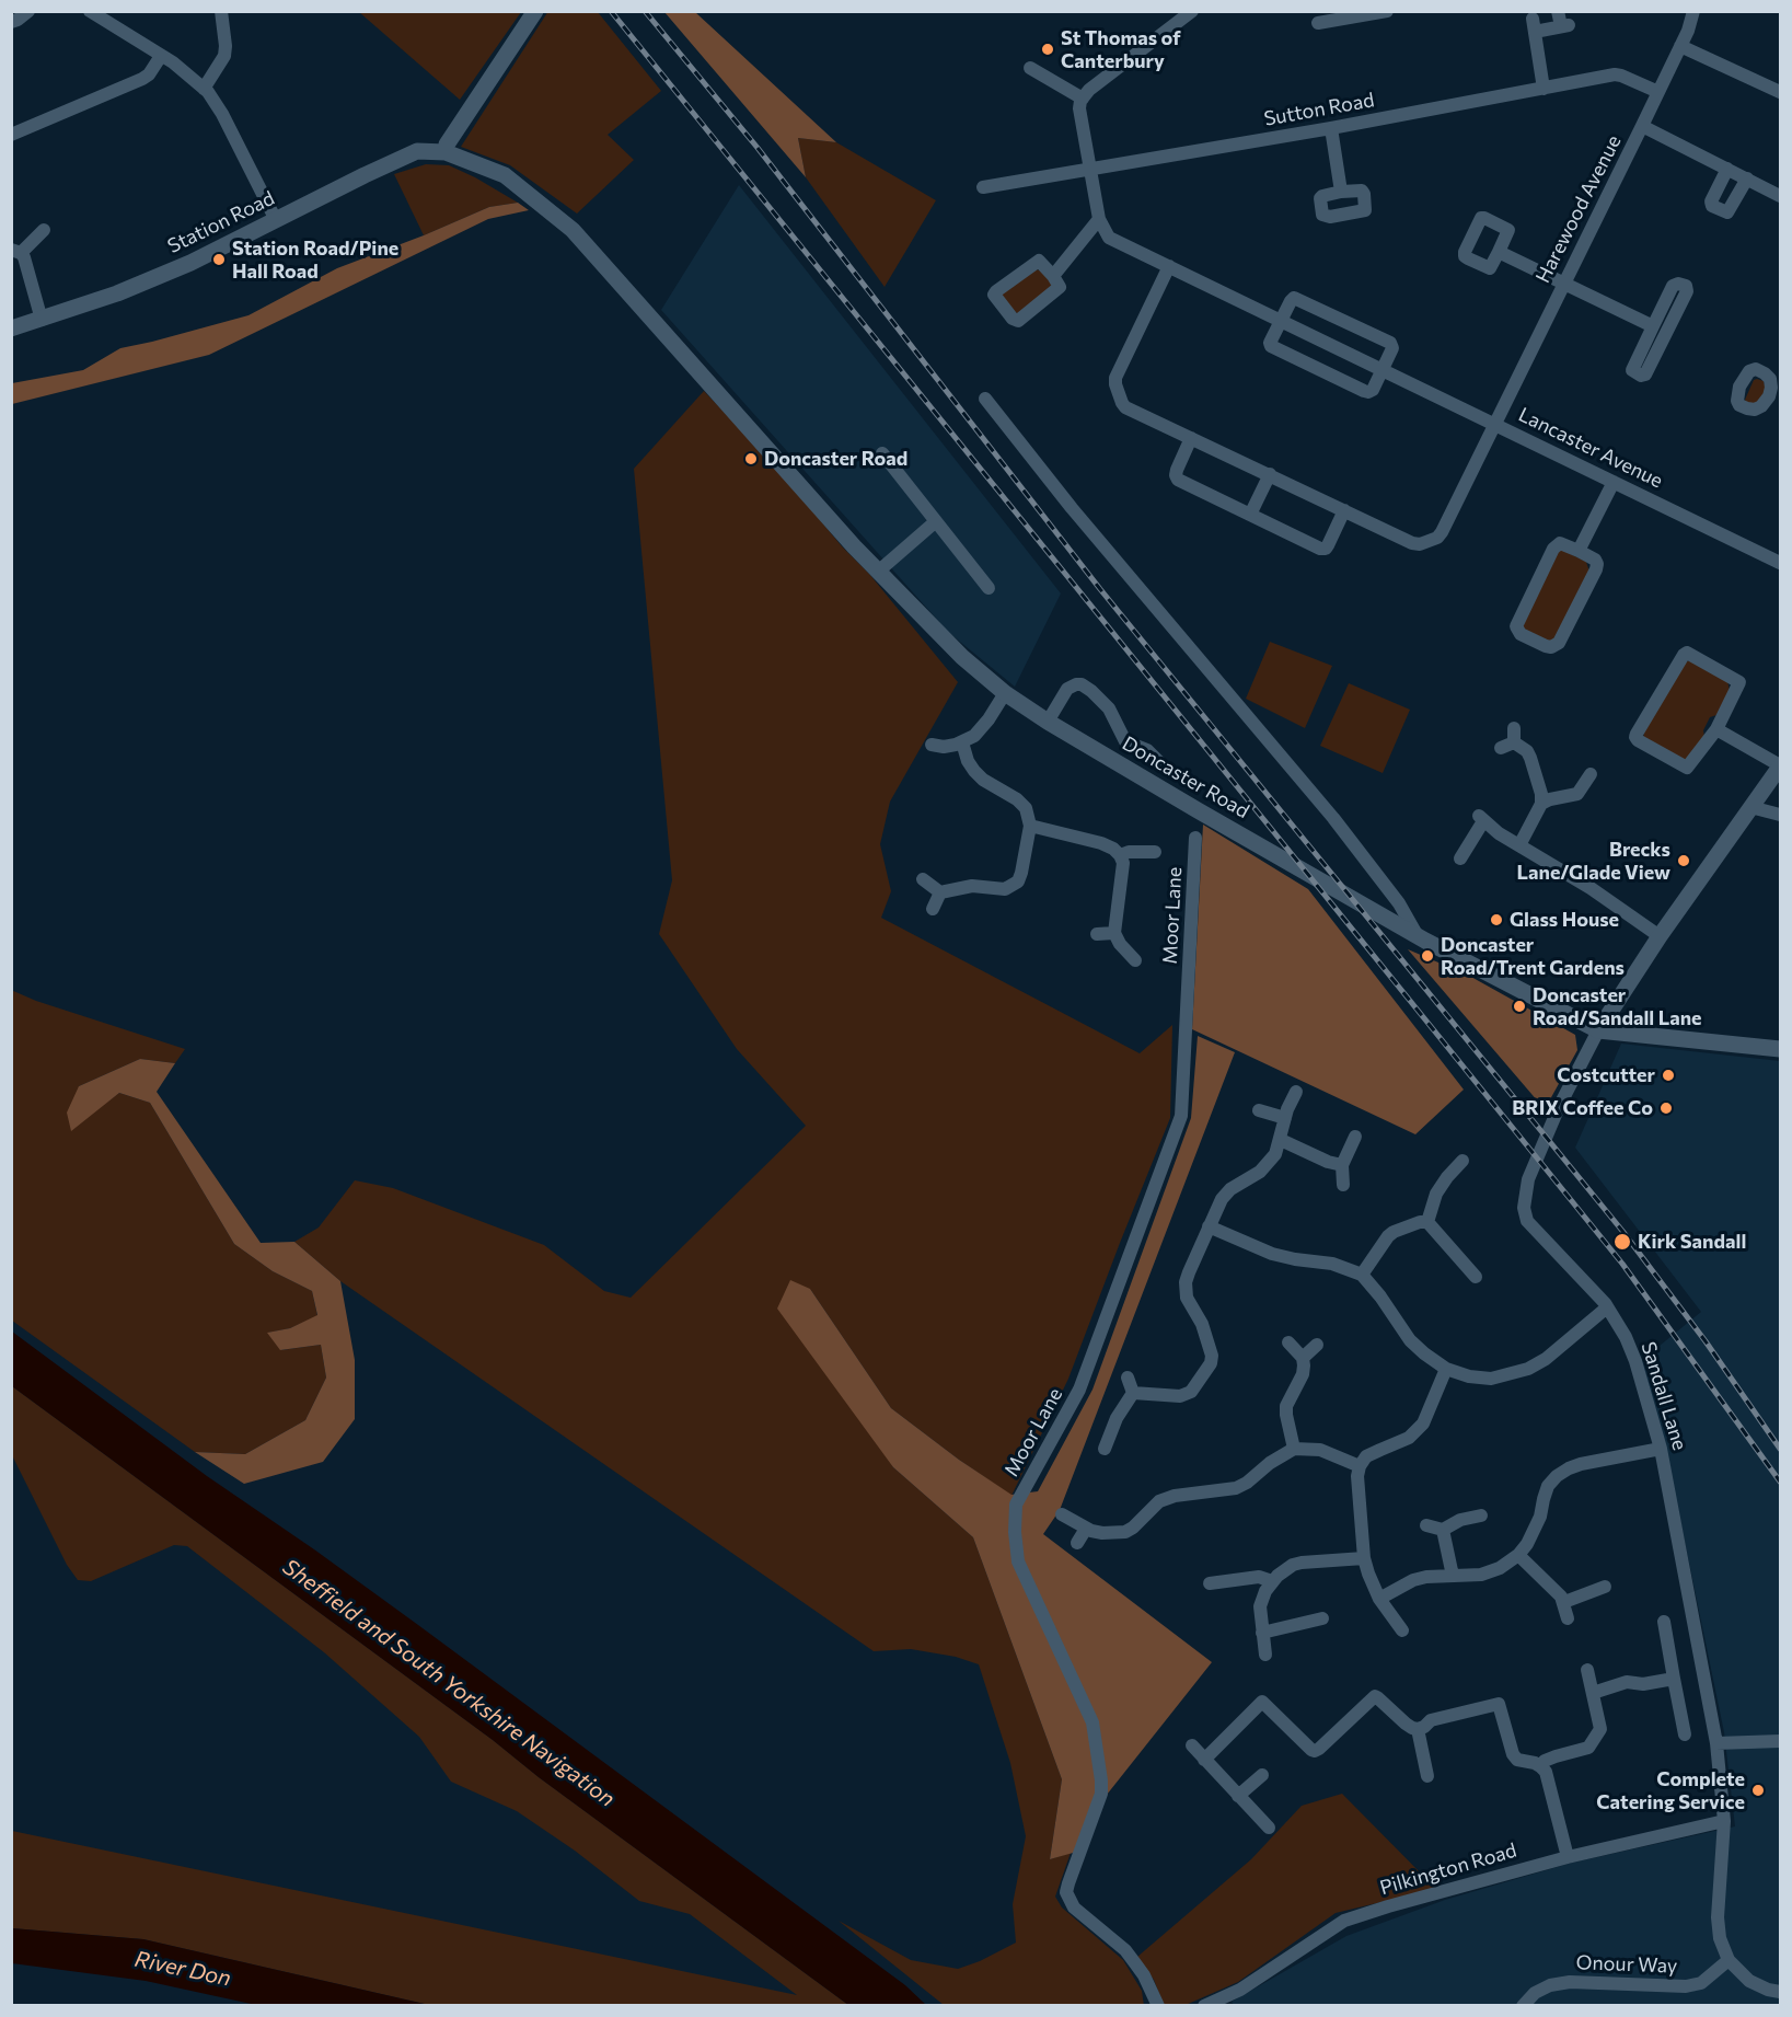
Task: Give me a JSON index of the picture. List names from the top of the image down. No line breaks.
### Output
{"streets":{"street":["Sutton Road","Harewood Avenue","Station Road","Lancaster Avenue","Doncaster Road","Moor Lane","Sandall Lane","Pilkington Road","Onour Way"]},"crossings":[["Sutton Road","Harewood Avenue"],["Harewood Avenue","Lancaster Avenue"],["Station Road","Doncaster Road"],["Doncaster Road","Sandall Lane"],["Sandall Lane","Pilkington Road"],["Sandall Lane","Onour Way"]],"water":["Sheffield and South Yorkshire Navigation","River Don"],"places":["St Thomas of Canterbury","Station Road/Pine Hall Road","Doncaster Road","Brecks Lane/Glade View","Glass House","Doncaster Road/Trent Gardens","Doncaster Road/Sandall Lane","Costcutter","BRIX Coffee Co","Kirk Sandall","Complete Catering Service"]}
